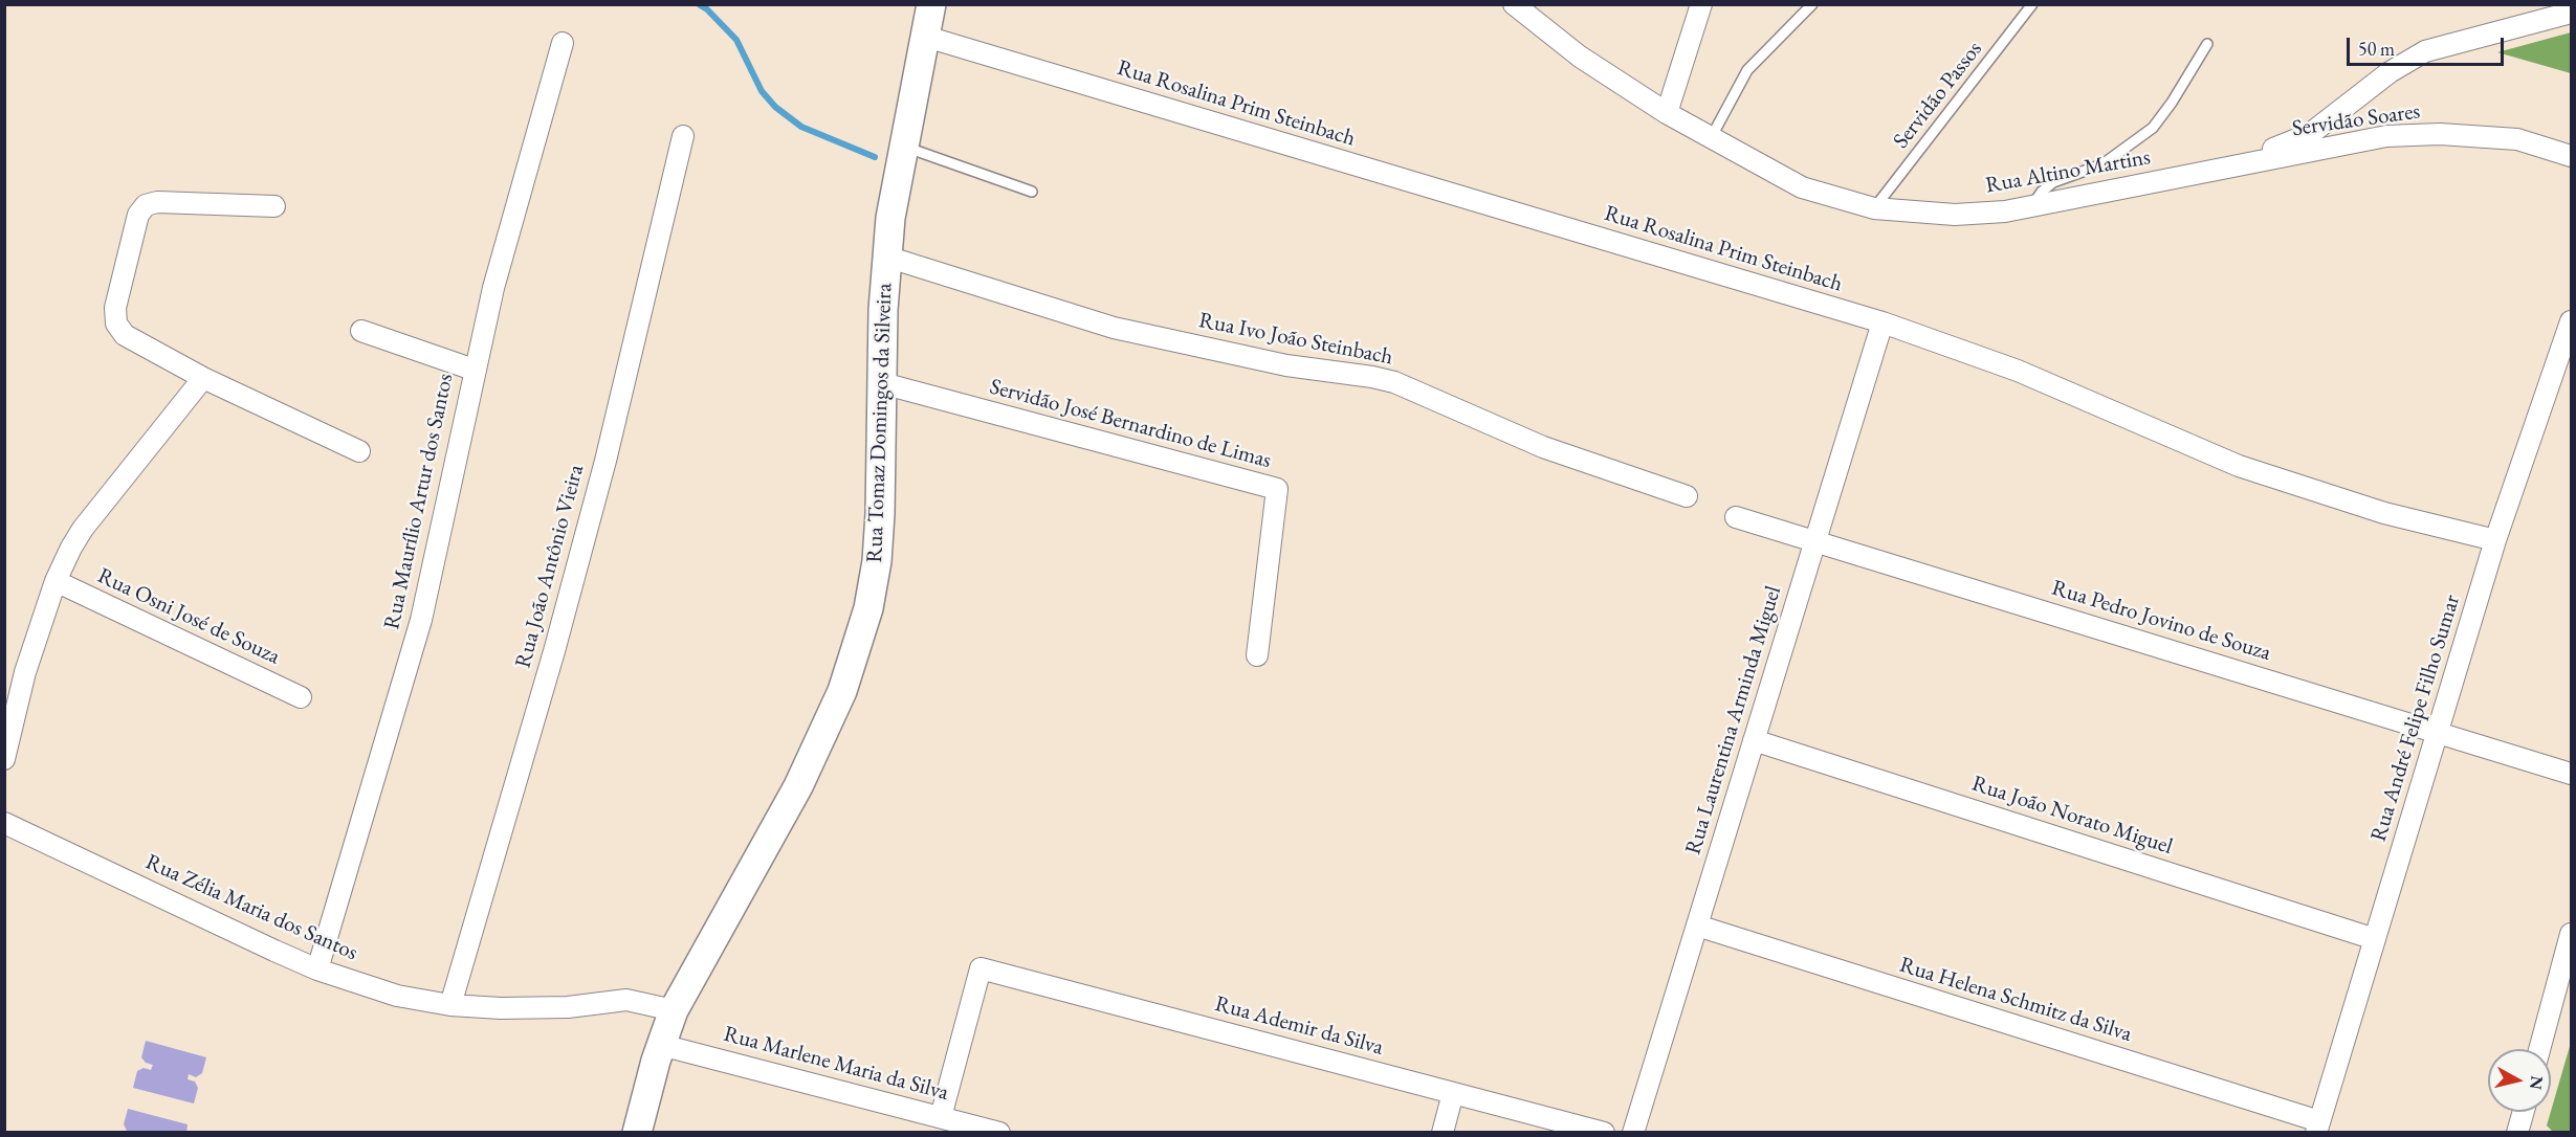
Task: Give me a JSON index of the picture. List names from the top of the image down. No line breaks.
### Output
{"streets":{"main road":["Rua Tomaz Domingos da Silveira"],"street":["Rua Rosalina Prim Steinbach","Servidão Soares","Rua Altino Martins","Rua Ivo João Steinbach","Servidão José Bernardino de Limas","Rua Maurílio Artur dos Santos","Rua João Antônio Vieira","Rua Osni José de Souza","Rua Pedro Jovino de Souza","Rua André Felipe Filho Sumar","Rua Laurentina Arminda Miguel","Rua João Norato Miguel","Rua Zélia Maria dos Santos","Rua Helena Schmitz da Silva","Rua Ademir da Silva","Rua Marlene Maria da Silva"],"lane":["Servidão Passos"]},"crossings":[["Servidão Passos","Rua Altino Martins"],["Rua Rosalina Prim Steinbach","Rua Tomaz Domingos da Silveira"],["Rua Rosalina Prim Steinbach","Rua André Felipe Filho Sumar"],["Rua Rosalina Prim Steinbach","Rua Laurentina Arminda Miguel"],["Servidão Soares","Rua Altino Martins"],["Rua Ivo João Steinbach","Rua Tomaz Domingos da Silveira"],["Rua Tomaz Domingos da Silveira","Servidão José Bernardino de Limas"],["Rua Tomaz Domingos da Silveira","Rua Zélia Maria dos Santos"],["Rua Tomaz Domingos da Silveira","Rua Marlene Maria da Silva"],["Rua Maurílio Artur dos Santos","Rua Zélia Maria dos Santos"],["Rua João Antônio Vieira","Rua Zélia Maria dos Santos"],["Rua Pedro Jovino de Souza","Rua André Felipe Filho Sumar"],["Rua Pedro Jovino de Souza","Rua Laurentina Arminda Miguel"],["Rua André Felipe Filho Sumar","Rua João Norato Miguel"],["Rua André Felipe Filho Sumar","Rua Helena Schmitz da Silva"],["Rua Laurentina Arminda Miguel","Rua João Norato Miguel"],["Rua Laurentina Arminda Miguel","Rua Helena Schmitz da Silva"],["Rua Ademir da Silva","Rua Marlene Maria da Silva"]],"scale_bar":"50 m","north":"right"}
